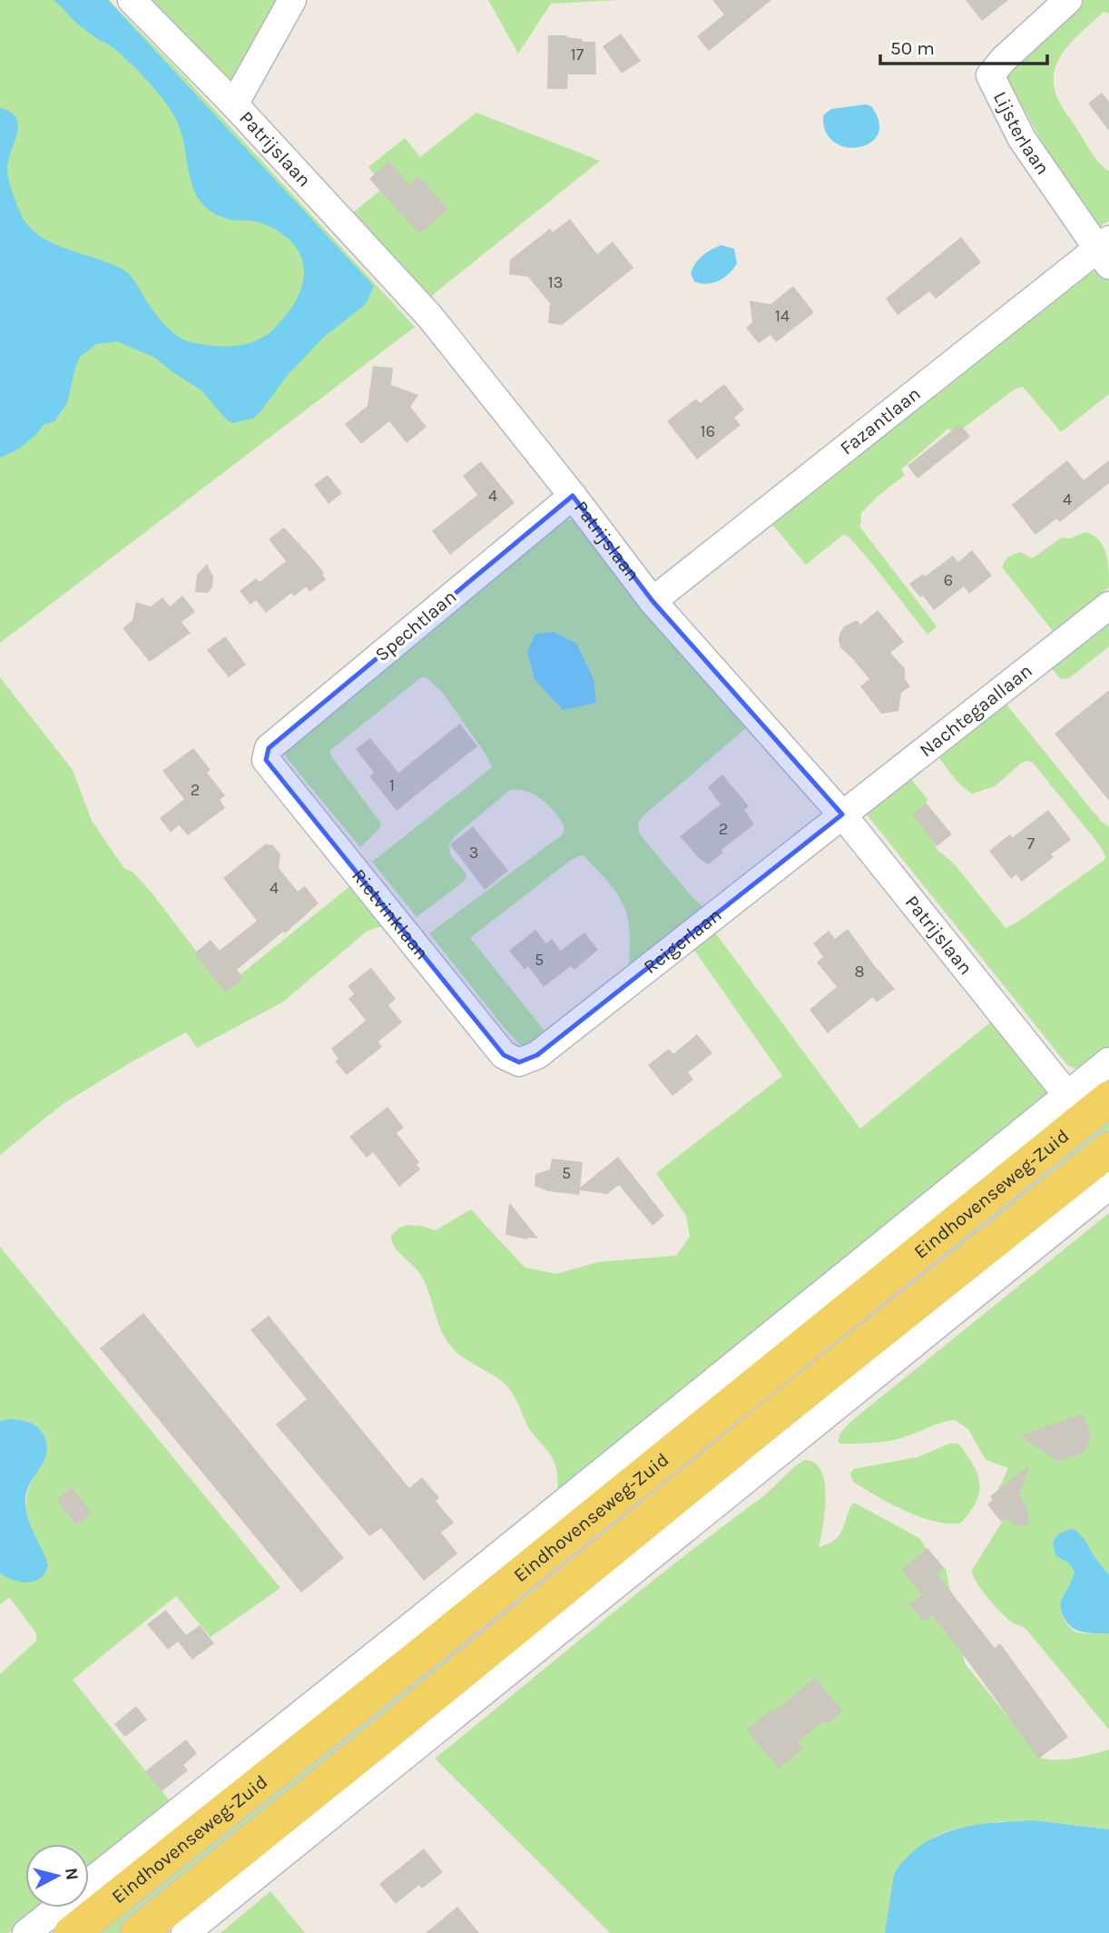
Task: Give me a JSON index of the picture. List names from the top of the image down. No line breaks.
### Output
{"streets":{"main road":["Eindhovenseweg-Zuid"],"street":["Lijsterlaan","Patrijslaan","Fazantlaan","Spechtlaan","Nachtegaallaan","Rietvinklaan","Reigerlaan"]},"crossings":[["Lijsterlaan","Fazantlaan"],["Patrijslaan","Fazantlaan"],["Patrijslaan","Spechtlaan"],["Patrijslaan","Nachtegaallaan"],["Patrijslaan","Reigerlaan"],["Patrijslaan","Eindhovenseweg-Zuid"],["Spechtlaan","Rietvinklaan"],["Nachtegaallaan","Reigerlaan"],["Rietvinklaan","Reigerlaan"]],"house_numbers":["17","13","14","16","4","4","6","1","2","2","7","3","4","5","8","5"],"scale_bar":"50 m","north":"right"}
